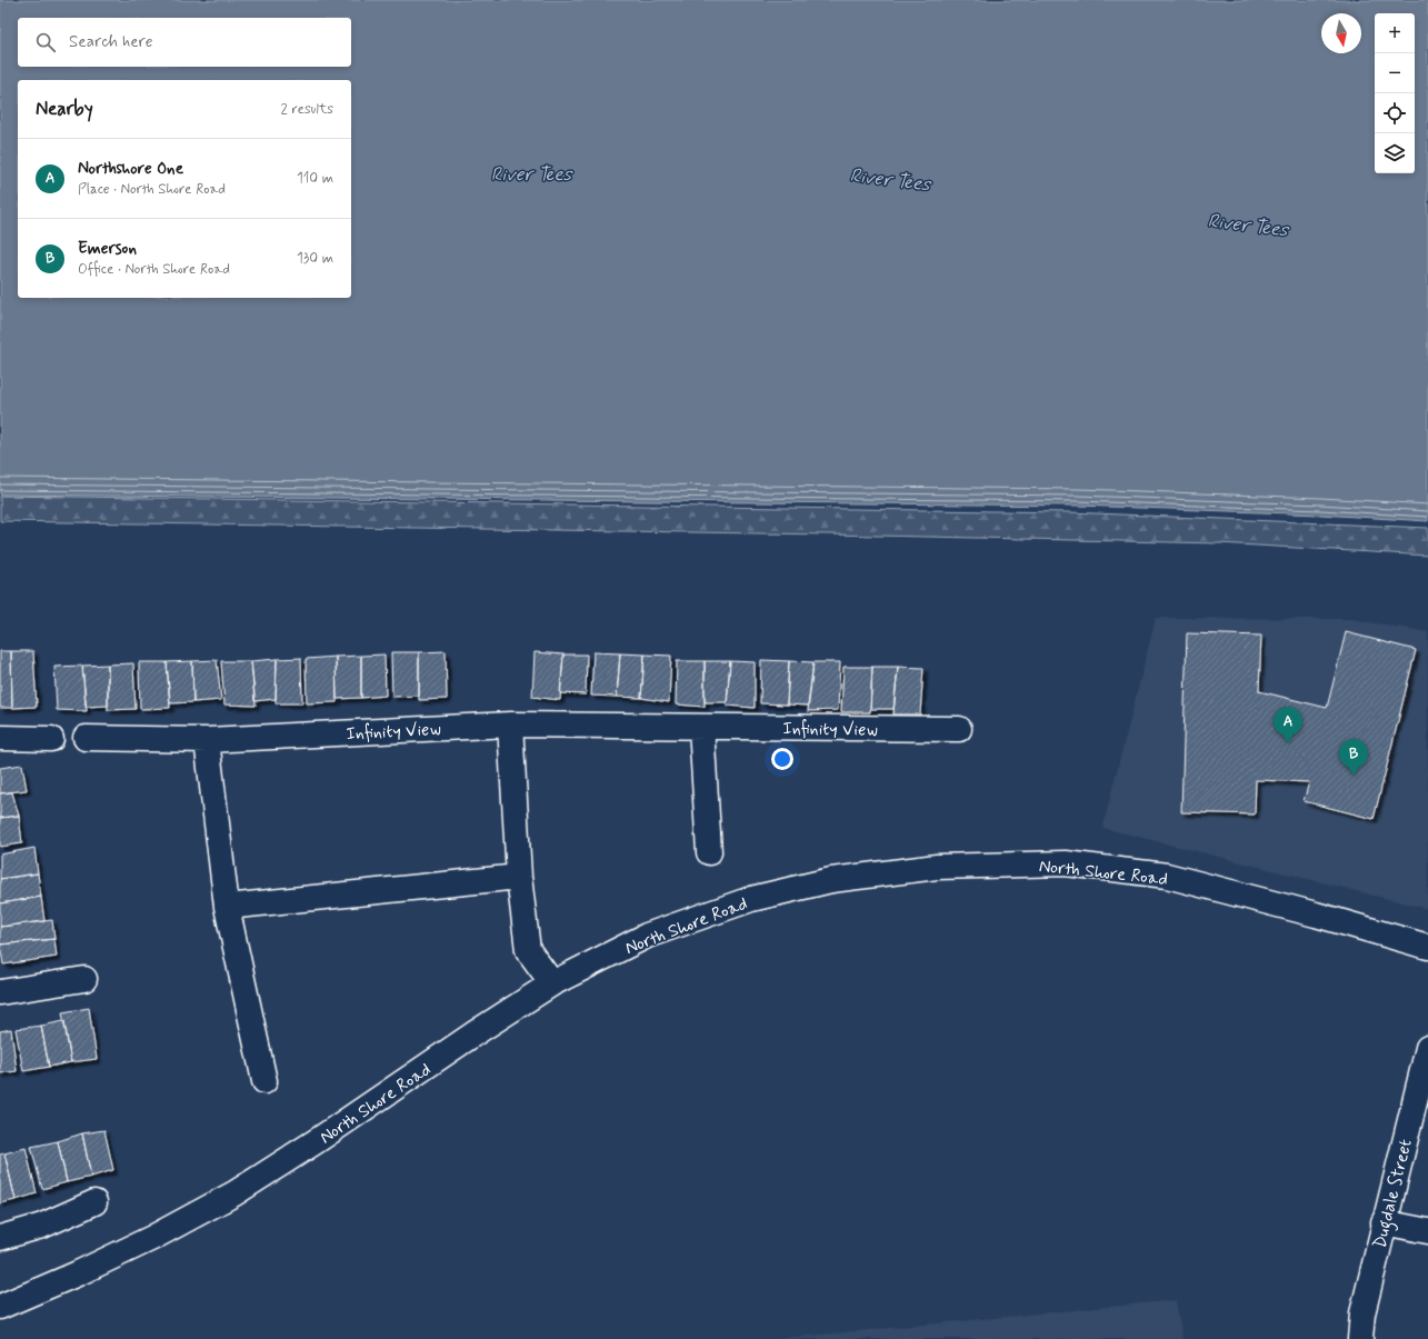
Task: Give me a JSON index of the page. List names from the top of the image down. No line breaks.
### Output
{"streets":{"street":["Infinity View","North Shore Road","Dugdale Street"]},"water":["River Tees"],"north":"bottom","page":{"map_buttons":["+","−"],"search":"Search here","heading":["Nearby","2 results"],"list":[{"mark":"A","name":"Northshore One","note":"Place · North Shore Road","value":"110 m"},{"mark":"B","name":"Emerson","note":"Office · North Shore Road","value":"130 m"}],"pins":["A","B"]}}
